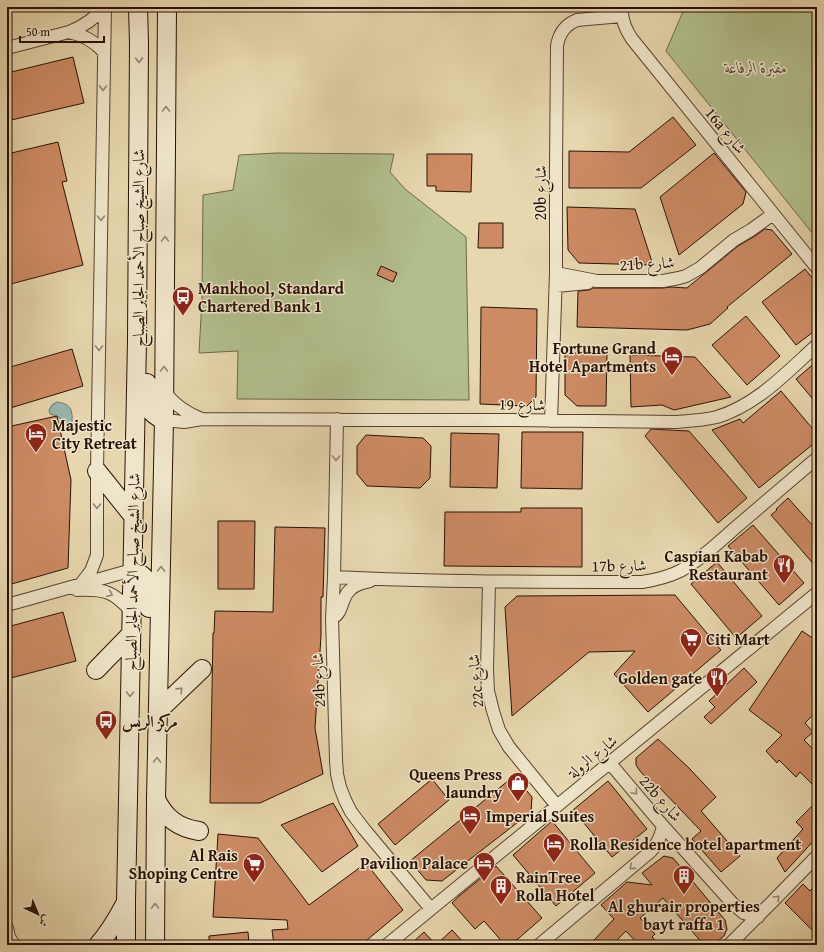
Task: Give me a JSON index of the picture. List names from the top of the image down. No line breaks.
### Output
{"streets":{"main road":["شارع الشيخ صباح الأحمد الجابر الصباح"],"street":["16a شارع","20b شارع","21b شارع","شارع 19","17b شارع","24b شارع","22c شارع","شارع الرولة","22b شارع"]},"crossings":[["16a شارع","20b شارع"],["16a شارع","21b شارع"],["20b شارع","21b شارع"],["20b شارع","شارع 19"],["شارع الشيخ صباح الأحمد الجابر الصباح","شارع 19"],["شارع 19","24b شارع"],["17b شارع","24b شارع"],["17b شارع","22c شارع"],["24b شارع","شارع الرولة"],["22c شارع","شارع الرولة"],["شارع الرولة","22b شارع"]],"one_way":["22b شارع"],"parks":["مقبرة الرفاعة"],"places":{"bus stop":["Mankhool, Standard Chartered Bank 1","مركز الريس"],"hotel":["Fortune Grand Hotel Apartments","Majestic City Retreat","Imperial Suites","Rolla Residence hotel apartment","Pavilion Palace"],"restaurant":["Caspian Kabab Restaurant","Golden gate"],"supermarket":["Citi Mart","Al Rais Shoping Centre"],"shop":["Queens Press laundry"],"building":["Al ghurair properties bayt raffa 1","RainTree Rolla Hotel"]},"scale_bar":"50 m","north":"bottom right"}
